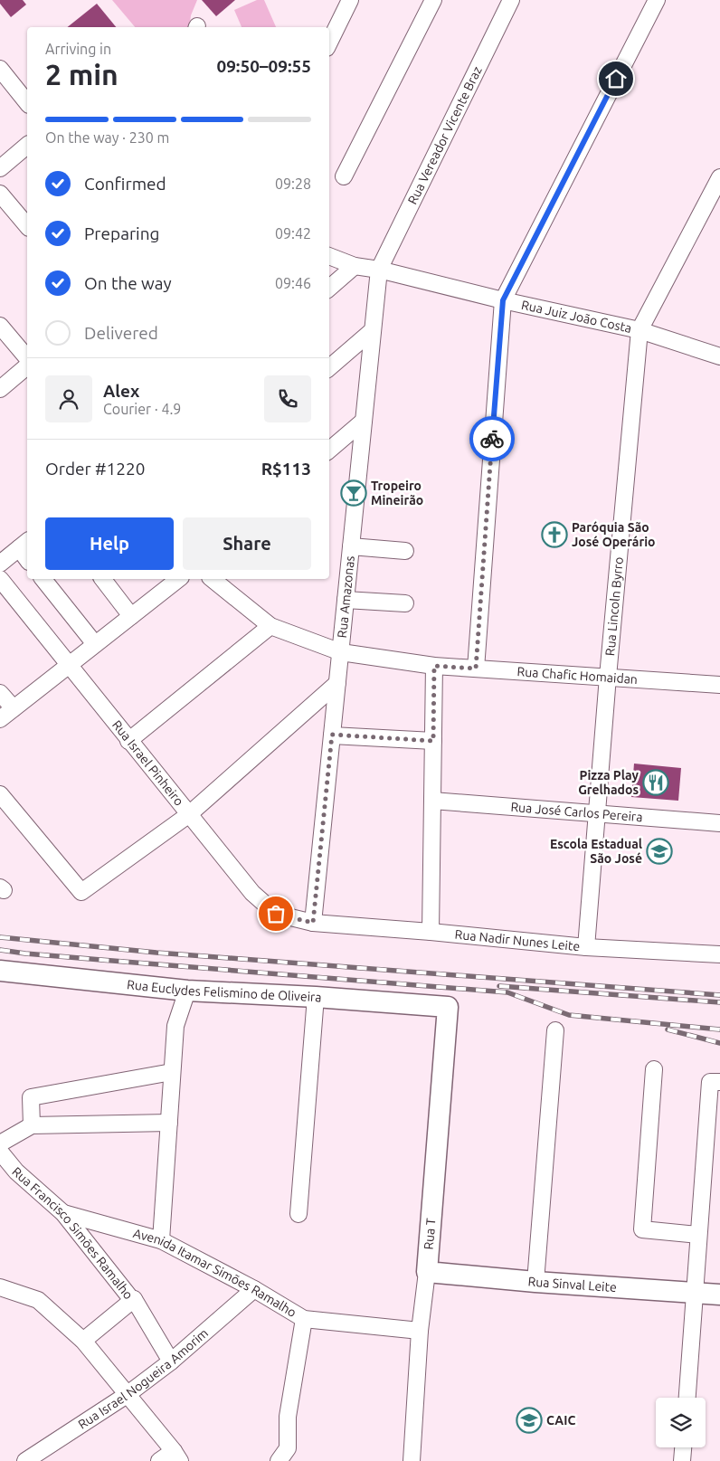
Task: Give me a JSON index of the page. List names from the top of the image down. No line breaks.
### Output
{"streets":{"main road":["Rua Euclydes Felismino de Oliveira","Rua T","Rua Sinval Leite"],"street":["Rua Vereador Vicente Braz","Rua Juiz João Costa","Rua Amazonas","Rua Lincoln Byrro","Rua Chafic Homaidan","Rua Israel Pinheiro","Rua José Carlos Pereira","Rua Nadir Nunes Leite","Rua Francisco Simões Ramalho","Avenida Itamar Simões Ramalho","Rua Israel Nogueira Amorim"]},"crossings":[["Rua Vereador Vicente Braz","Rua Juiz João Costa"],["Rua Vereador Vicente Braz","Rua Amazonas"],["Rua Juiz João Costa","Rua Amazonas"],["Rua Juiz João Costa","Rua Lincoln Byrro"],["Rua Amazonas","Rua Chafic Homaidan"],["Rua Amazonas","Rua Israel Pinheiro"],["Rua Amazonas","Rua Nadir Nunes Leite"],["Rua Lincoln Byrro","Rua Chafic Homaidan"],["Rua Lincoln Byrro","Rua José Carlos Pereira"],["Rua Lincoln Byrro","Rua Nadir Nunes Leite"],["Rua Israel Pinheiro","Rua Nadir Nunes Leite"],["Rua Euclydes Felismino de Oliveira","Rua T"],["Rua Francisco Simões Ramalho","Avenida Itamar Simões Ramalho"],["Rua Francisco Simões Ramalho","Rua Israel Nogueira Amorim"],["Rua T","Avenida Itamar Simões Ramalho"],["Rua T","Rua Sinval Leite"],["Avenida Itamar Simões Ramalho","Rua Israel Nogueira Amorim"]],"places":{"bar":["Tropeiro Mineirão"],"church":["Paróquia São José Operário"],"restaurant":["Pizza Play Grelhados"],"school or university":["Escola Estadual São José","CAIC"]},"page":{"heading":["2 min","Arriving in","09:50–09:55"],"panel":["Alex","Courier · 4.9","Order #1220","R$113"],"bar":"On the way · 230 m","list":[["Confirmed","09:28"],["Preparing","09:42"],["On the way","09:46"],"Delivered"],"buttons":["Help","Share"]}}
